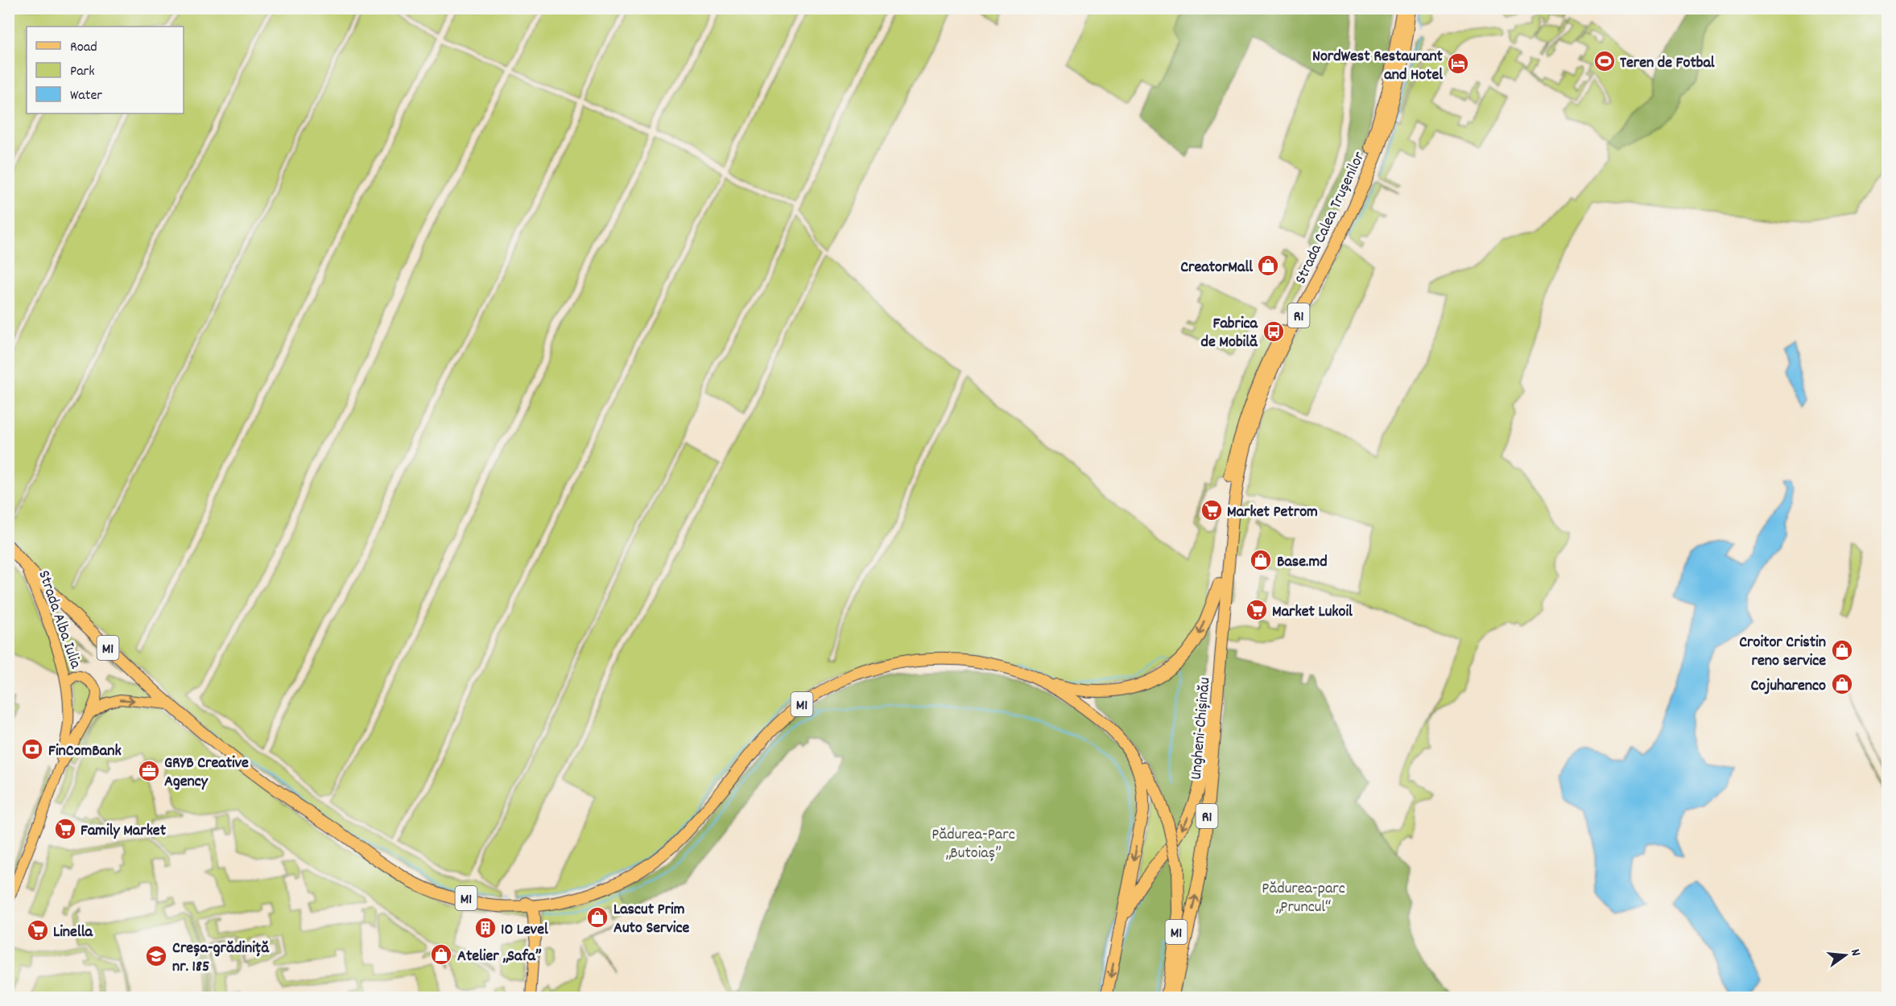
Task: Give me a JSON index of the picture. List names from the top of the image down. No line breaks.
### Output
{"streets":{"highway":["Strada Calea Trușenilor","R1","M1","Ungheni-Chișinău"],"main road":["Strada Alba Iulia"]},"crossings":[["Strada Calea Trușenilor","Ungheni-Chișinău"],["Strada Alba Iulia","M1"],["M1","Ungheni-Chișinău"]],"parks":["Pădurea-Parc „Butoiaș”","Pădurea-parc „Pruncul“"],"places":{"sports":["Teren de Fotbal"],"hotel":["NordWest Restaurant and Hotel"],"shop":["CreatorMall","Base.md","Croitor Cristin reno service","Cojuharenco","Lascut Prim Auto Service","Atelier „Safa”"],"bus stop":["Fabrica de Mobilă"],"supermarket":["Market Petrom","Market Lukoil","Family Market","Linella"],"bank":["FinComBank"],"office":["GRYB Creative Agency"],"building":["10 Level"],"school or university":["Creșa-grădiniță nr. 185"]},"legend":["Road","Park","Water"],"north":"right"}
